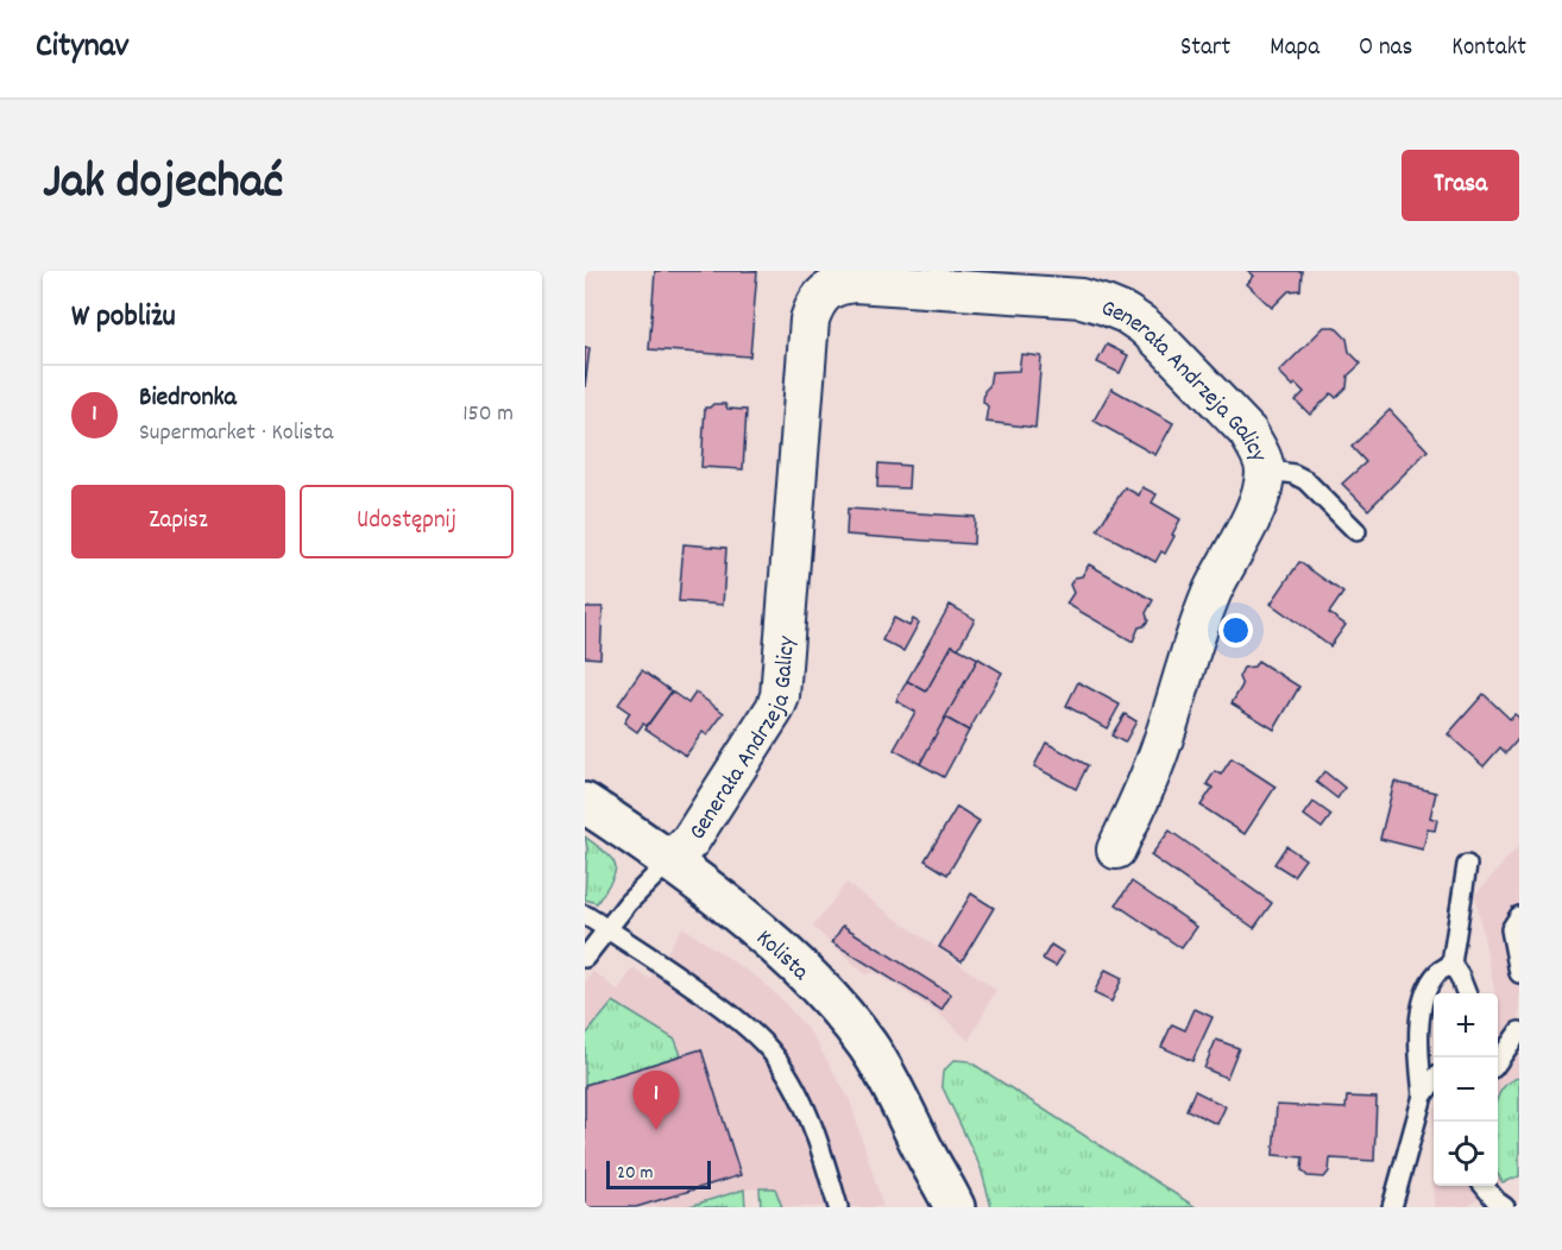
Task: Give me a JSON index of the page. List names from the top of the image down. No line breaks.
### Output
{"streets":{"street":["Generała Andrzeja Galicy","Kolista"]},"crossings":[["Generała Andrzeja Galicy","Kolista"]],"scale_bar":"20 m","page":{"header":"Citynav","nav":["Start","Mapa","O nas","Kontakt"],"title":"Jak dojechać","buttons":["Trasa",["Zapisz","Udostępnij"]],"heading":"W pobliżu","list":[{"mark":"1","name":"Biedronka","note":"Supermarket · Kolista","value":"150 m"}],"map_buttons":["+","−"],"pins":"1","scale":"20 m"}}
